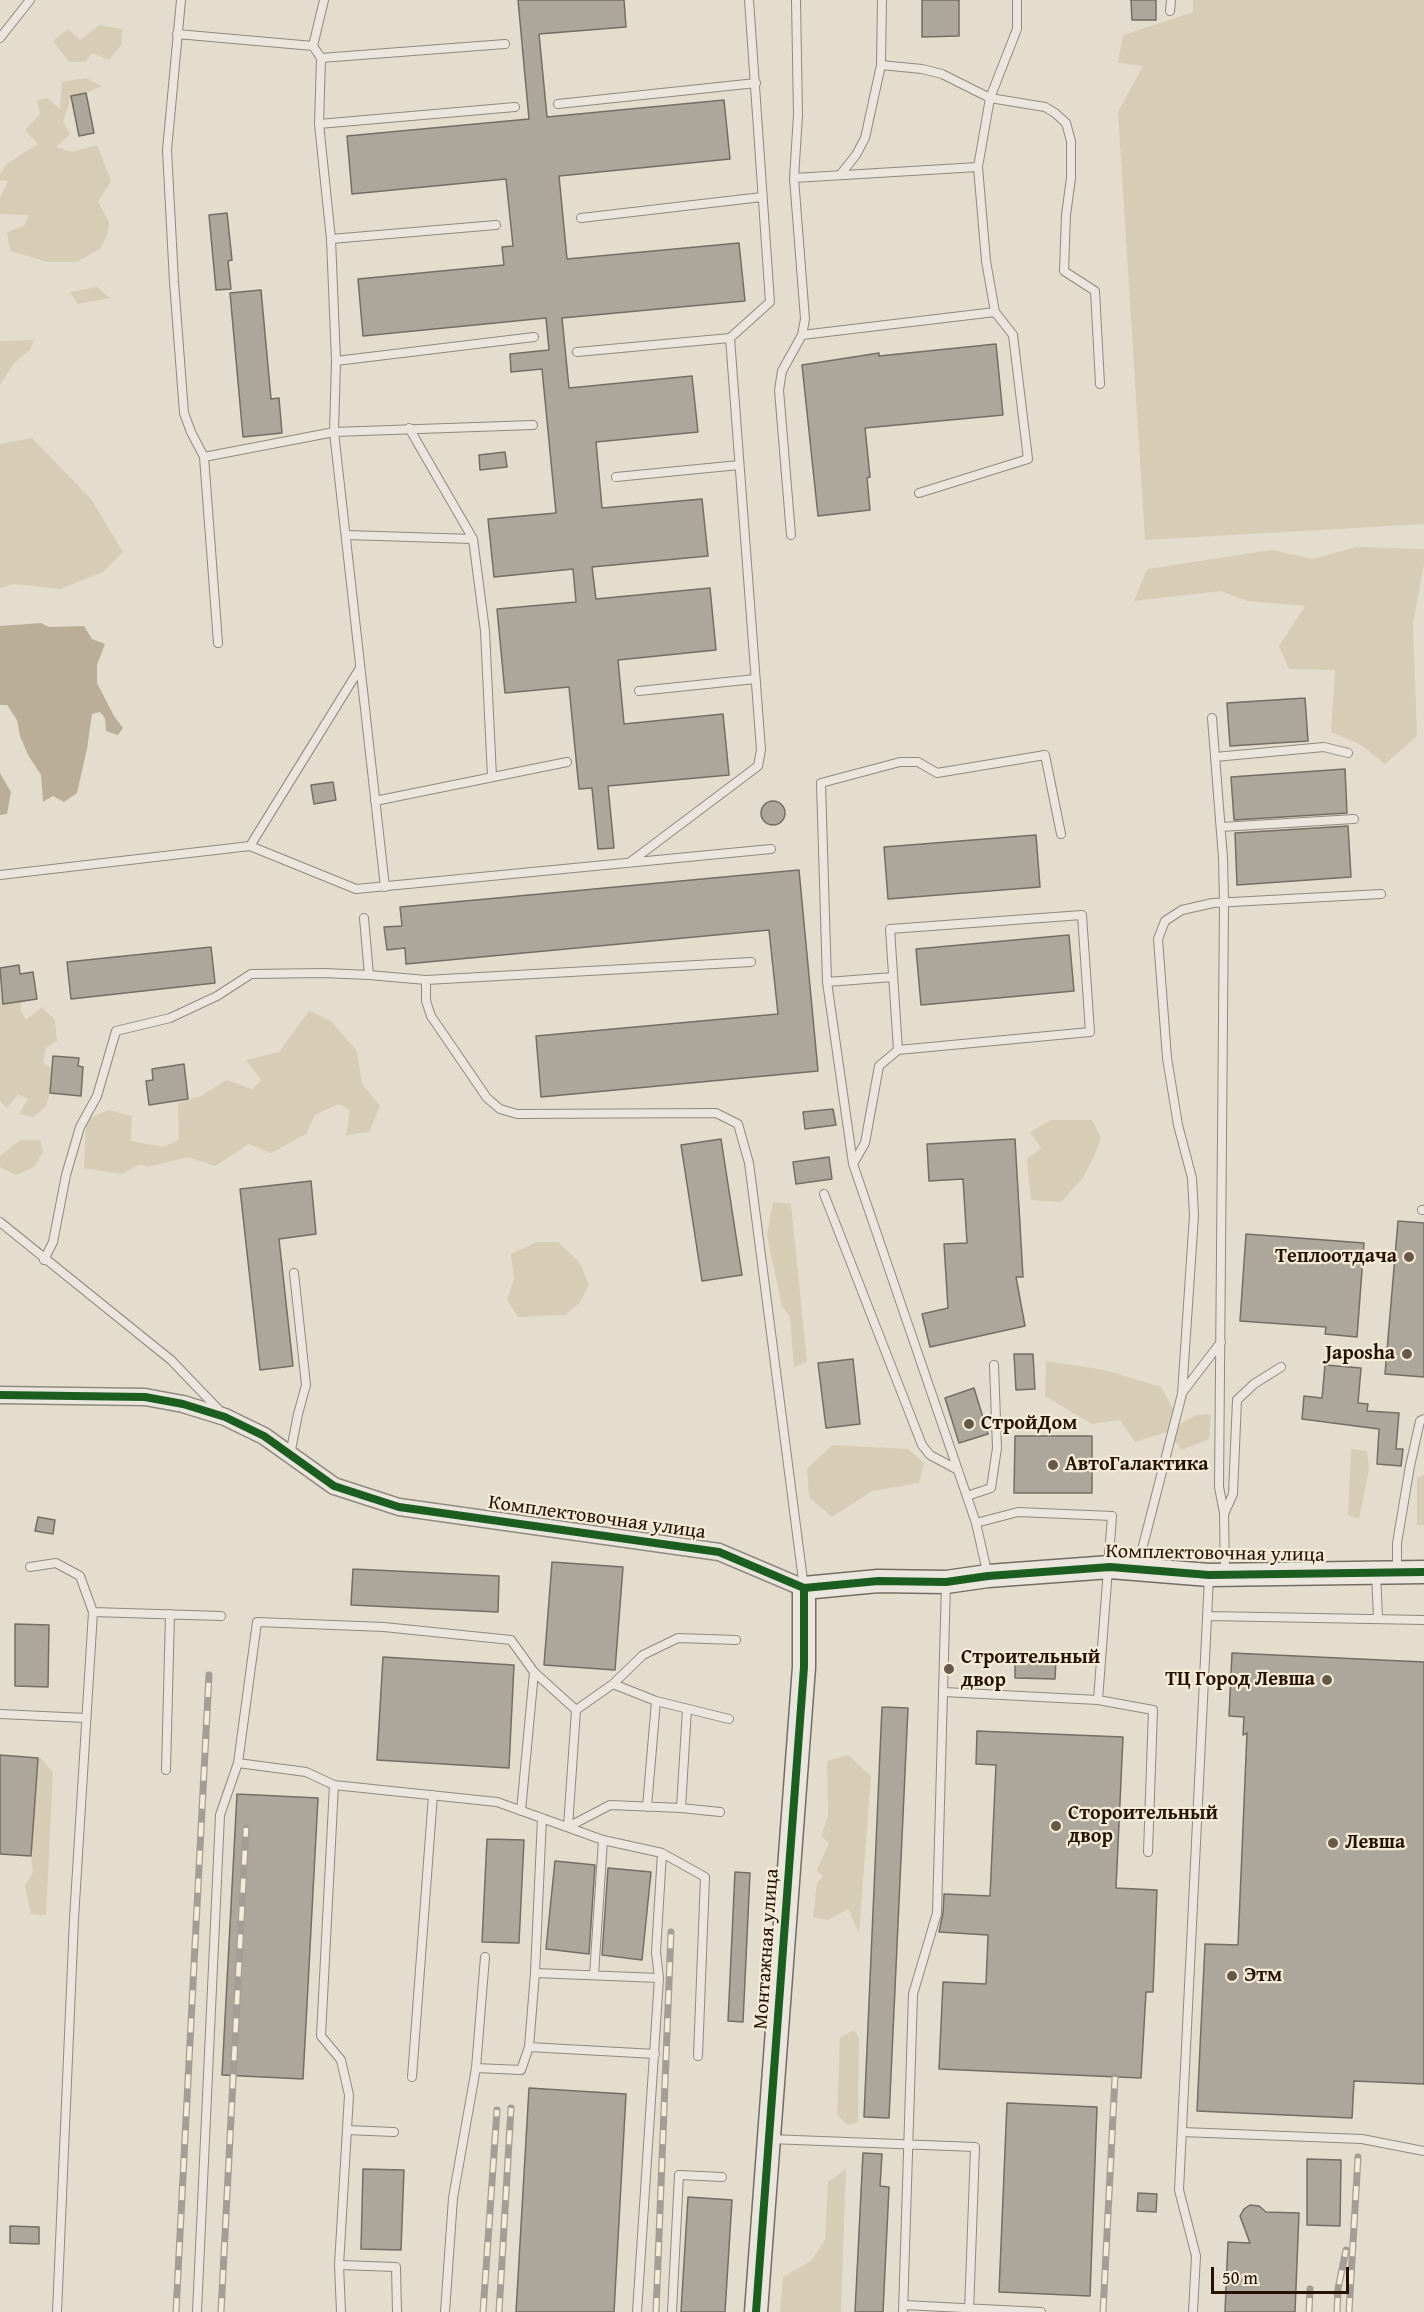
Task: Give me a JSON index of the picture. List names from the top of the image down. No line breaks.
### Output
{"streets":{"street":["Комплектовочная улица","Монтажная улица"]},"crossings":[["Комплектовочная улица","Монтажная улица"]],"places":["Теплоотдача","Japosha","СтройДом","АвтоГалактика","Строительный двор","ТЦ Город Левша","Стороительный двор","Левша","Этм"],"scale_bar":"50 m"}
